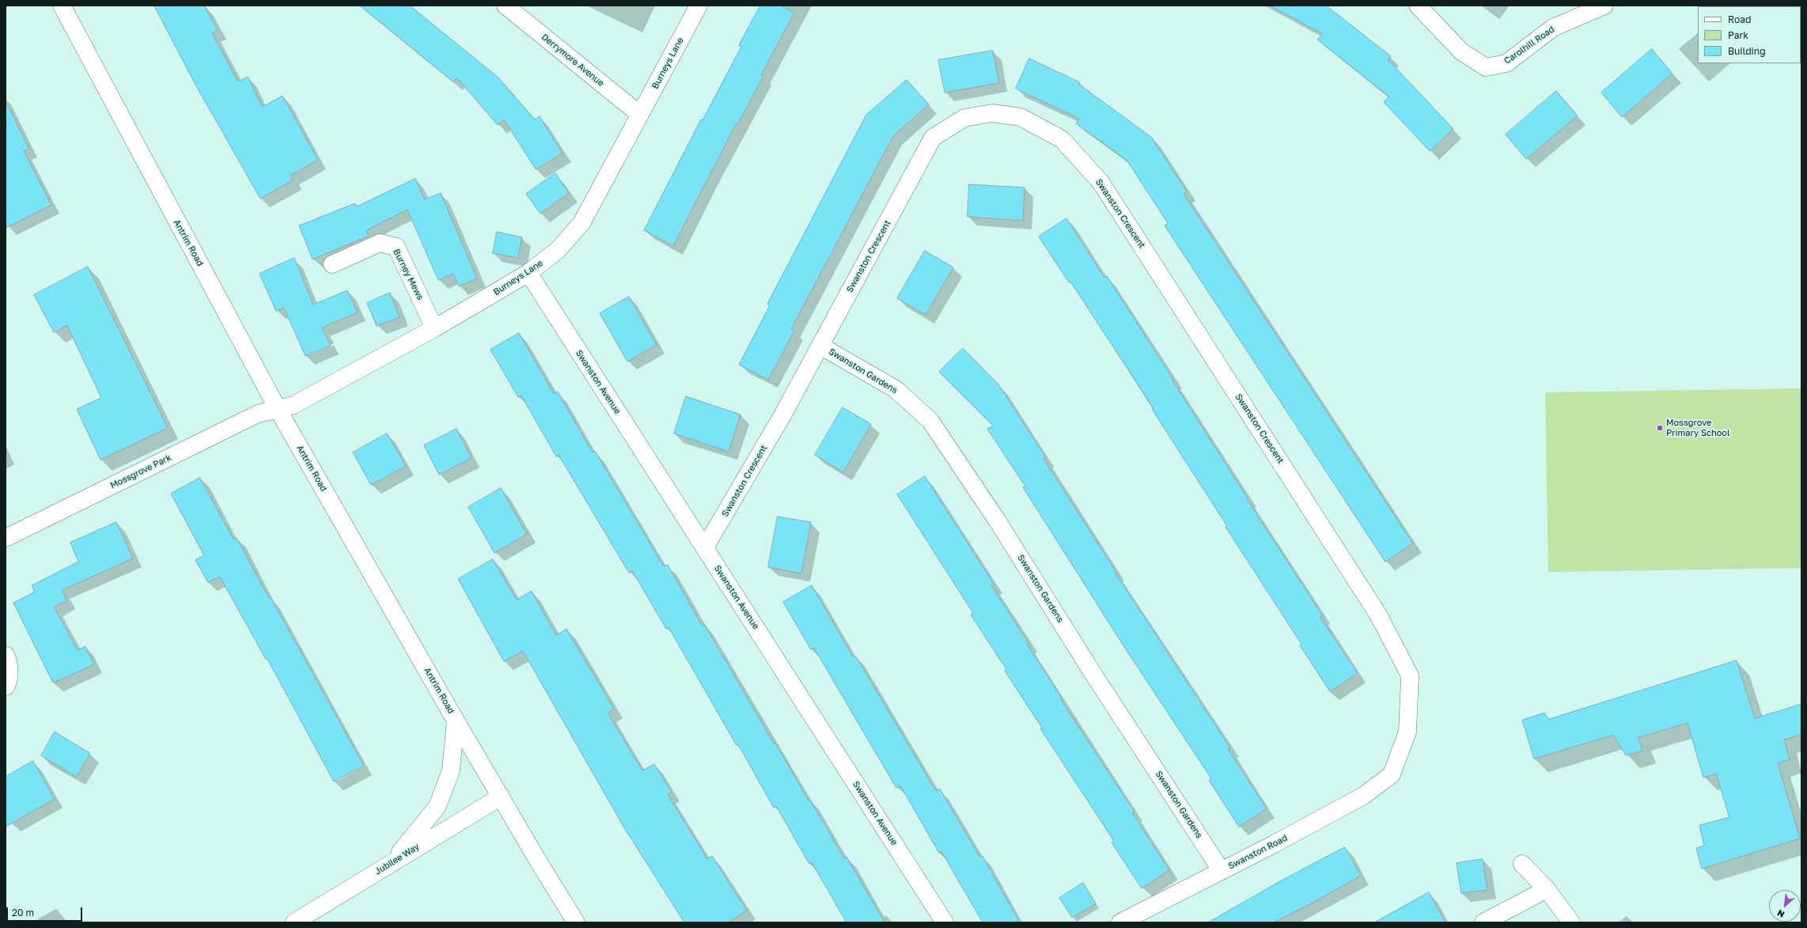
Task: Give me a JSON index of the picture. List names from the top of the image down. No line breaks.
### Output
{"streets":{"street":["Carolhill Road","Derrymore Avenue","Burneys Lane","Swanston Crescent","Antrim Road","Burney Mews","Swanston Gardens","Swanston Avenue","Mossgrove Park","Swanston Road","Jubilee Way"]},"crossings":[["Derrymore Avenue","Burneys Lane"],["Burneys Lane","Antrim Road"],["Burneys Lane","Burney Mews"],["Burneys Lane","Swanston Avenue"],["Burneys Lane","Mossgrove Park"],["Swanston Crescent","Swanston Gardens"],["Swanston Crescent","Swanston Avenue"],["Swanston Crescent","Swanston Road"],["Antrim Road","Mossgrove Park"],["Antrim Road","Jubilee Way"],["Swanston Gardens","Swanston Road"]],"places":["Mossgrove Primary School"],"legend":["Road","Park","Building"],"scale_bar":"20 m","north":"bottom left"}
